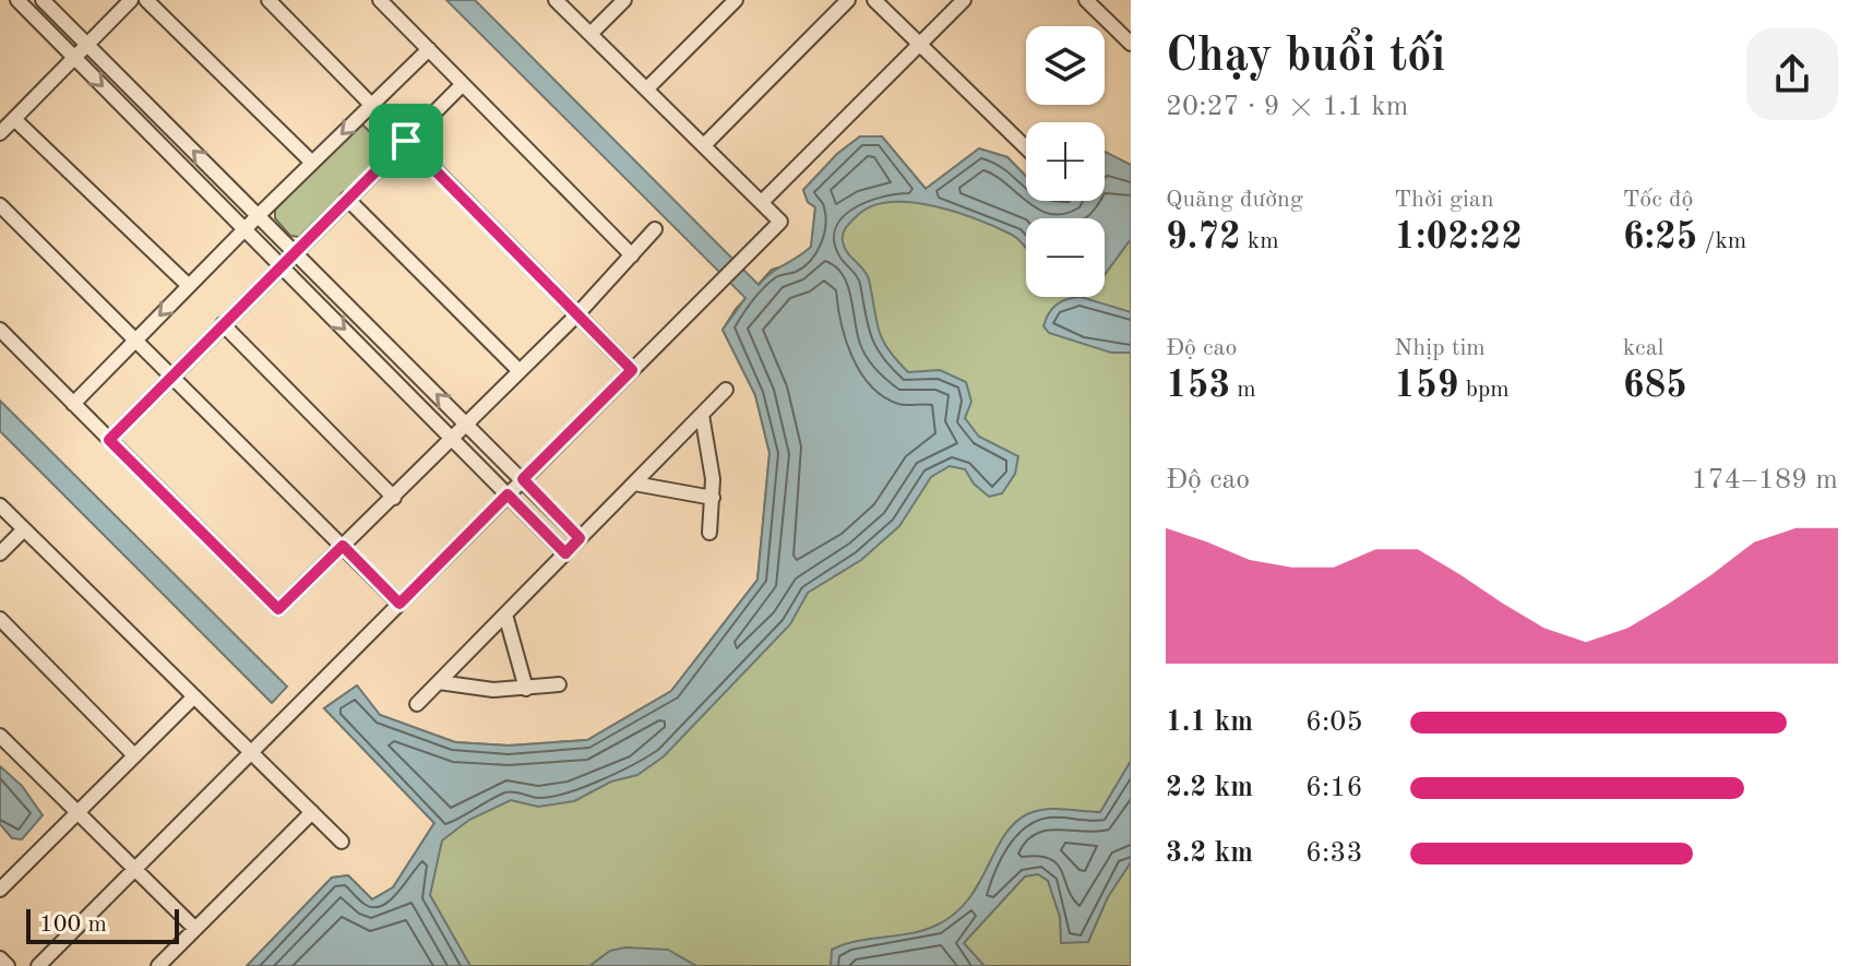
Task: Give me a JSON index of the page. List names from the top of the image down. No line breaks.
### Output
{"scale_bar":"100 m","page":{"heading":["Chạy buổi tối","20:27 · 9 × 1.1 km"],"map_buttons":["+","−"],"stats":[["Quãng đường","9.72 km"],["Thời gian","1:02:22"],["Tốc độ","6:25 /km"],["Độ cao","153 m"],["Nhịp tim","159 bpm"],["kcal","685"]],"chart":["Độ cao","174–189 m"],"list":[{"name":"1.1 km","note":"6:05"},{"name":"2.2 km","note":"6:16"},{"name":"3.2 km","note":"6:33"}],"scale":"100 m"}}
